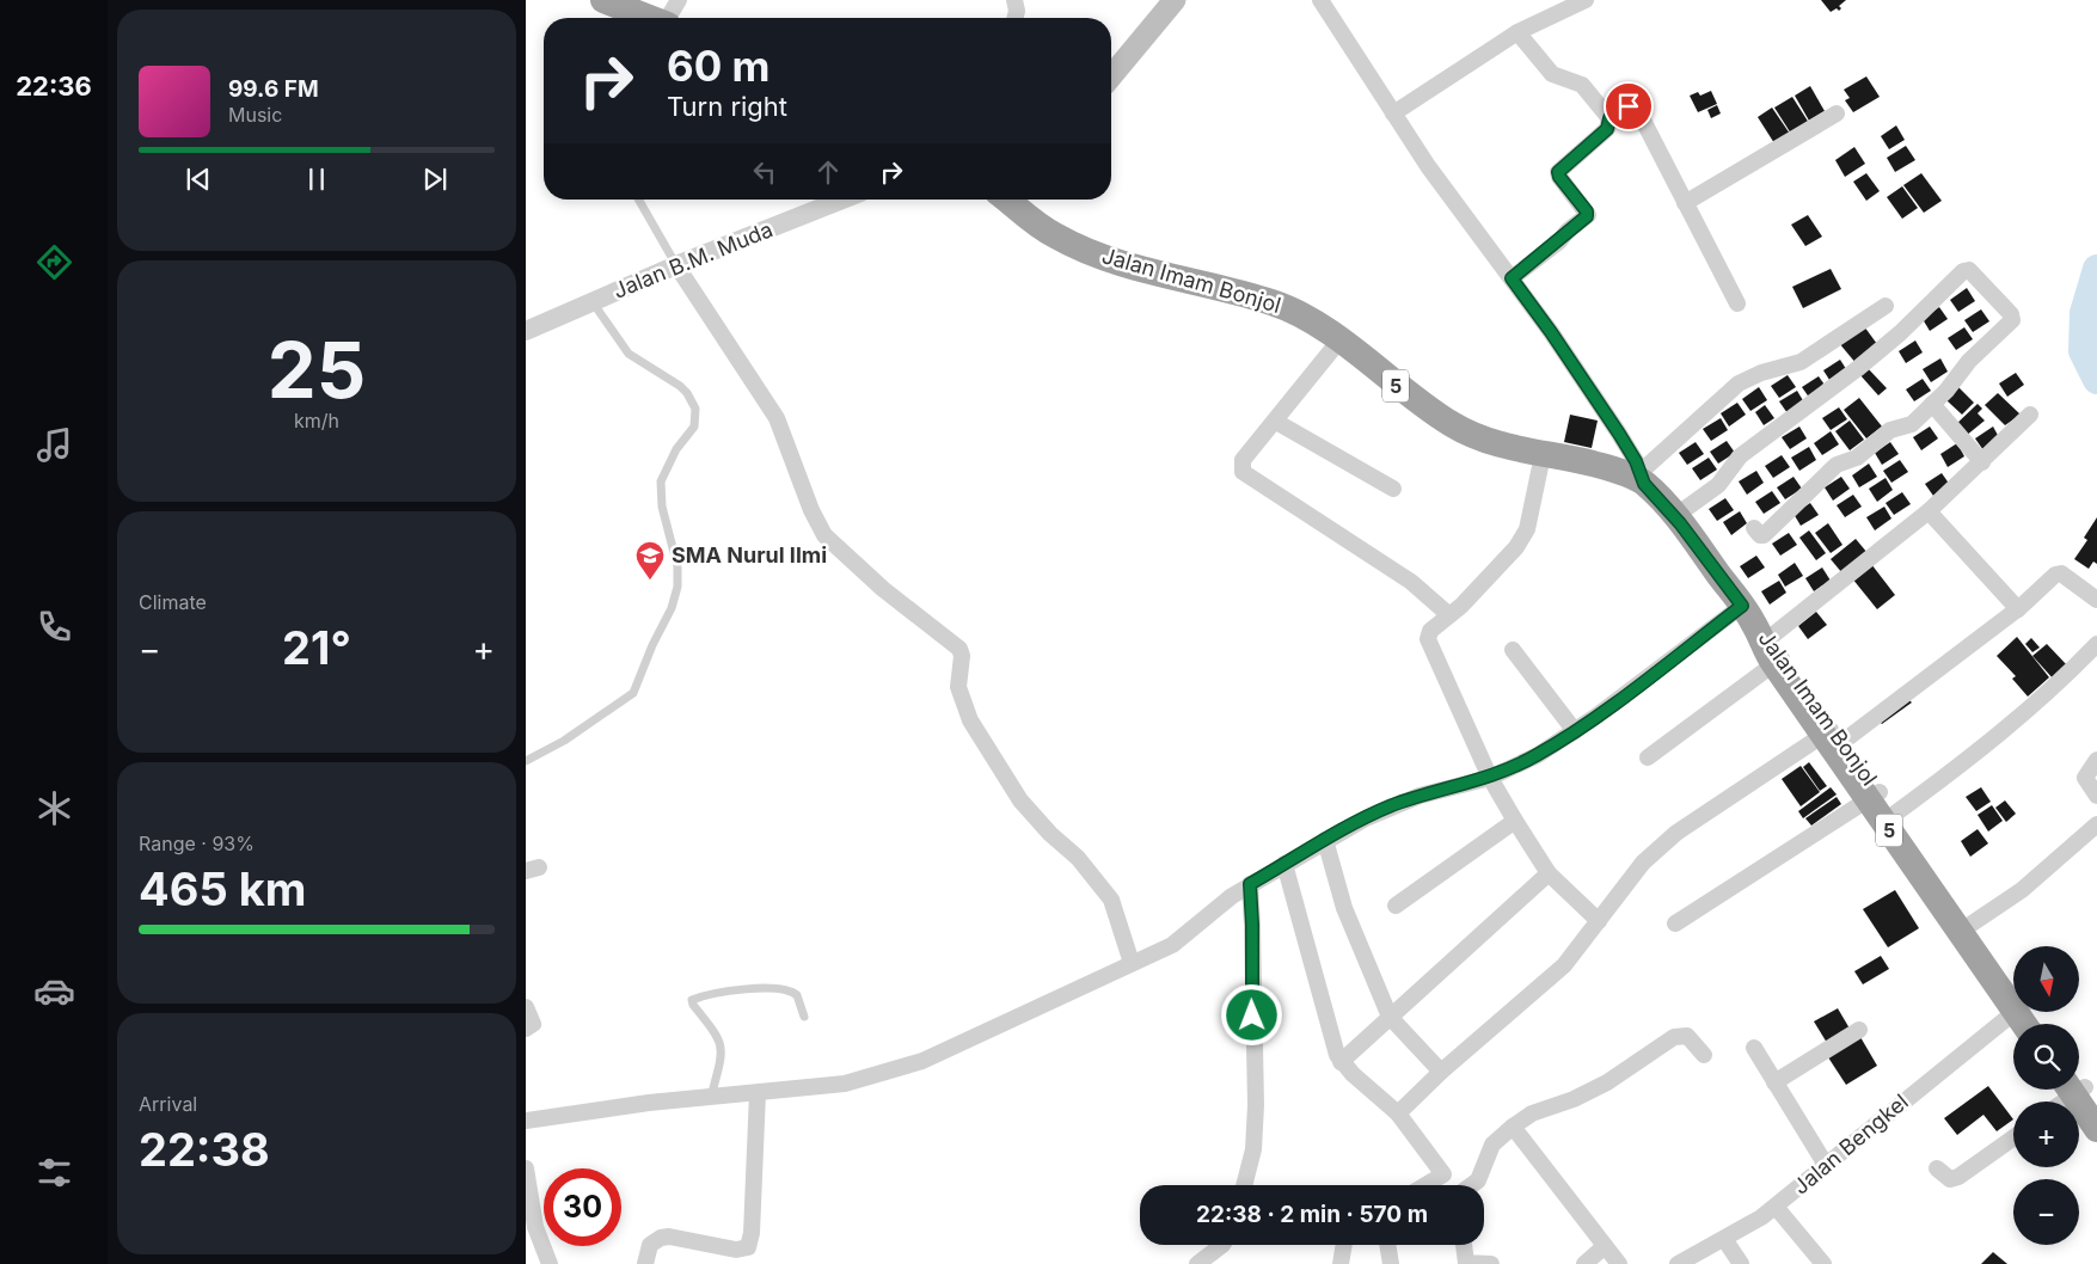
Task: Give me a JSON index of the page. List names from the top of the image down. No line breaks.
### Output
{"streets":{"highway":["Jalan Imam Bonjol","5"],"street":["Jalan B.M. Muda","Jalan Bengkel"]},"places":{"school or university":["SMA Nurul Ilmi"]},"north":"bottom","page":{"tabs":"22:36","turn":["60 m","Turn right"],"song":["99.6 FM","Music"],"tile":[["25","km/h"],"Climate",["Range · 93%","465 km"],["Arrival","22:38"]],"heat":["−","21°","+"],"map_buttons":["+","−"],"limit":"30","trip":"22:38 · 2 min · 570 m"}}
